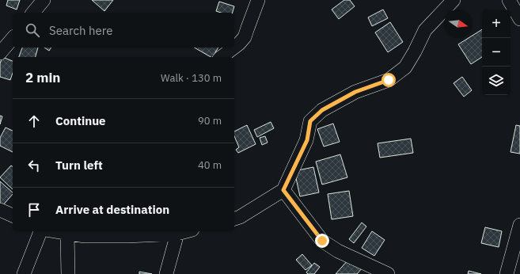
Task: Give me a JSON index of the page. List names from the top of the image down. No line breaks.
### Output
{"north":"right","page":{"map_buttons":["+","−"],"search":"Search here","heading":["2 min","Walk · 130 m"],"list":[["Continue","90 m"],["Turn left","40 m"],"Arrive at destination"]}}
